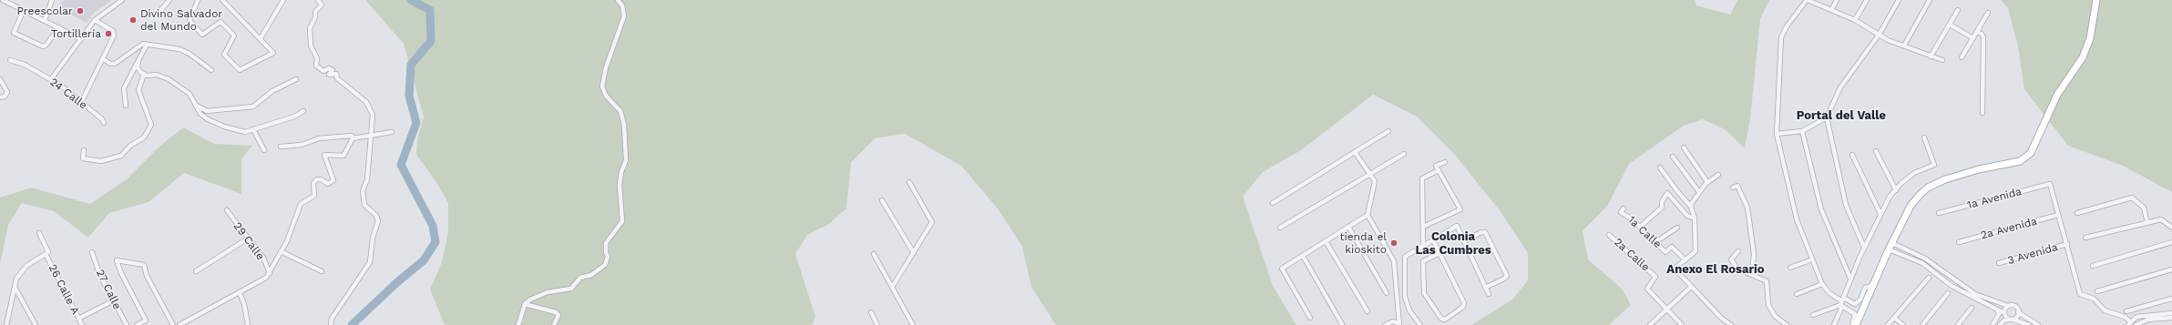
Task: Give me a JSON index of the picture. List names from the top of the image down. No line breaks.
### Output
{"streets":{"street":["24 Calle","1a Avenida","2a Avenida","1a Calle","29 Calle","3 Avenida","2a Calle","26 Calle A","27 Calle"]},"crossings":[["1a Avenida","2a Avenida"]],"districts":["Portal del Valle","Colonia Las Cumbres","Anexo El Rosario"],"places":["Preescolar","Divino Salvador del Mundo","Tortillería","tienda el kioskito"]}
